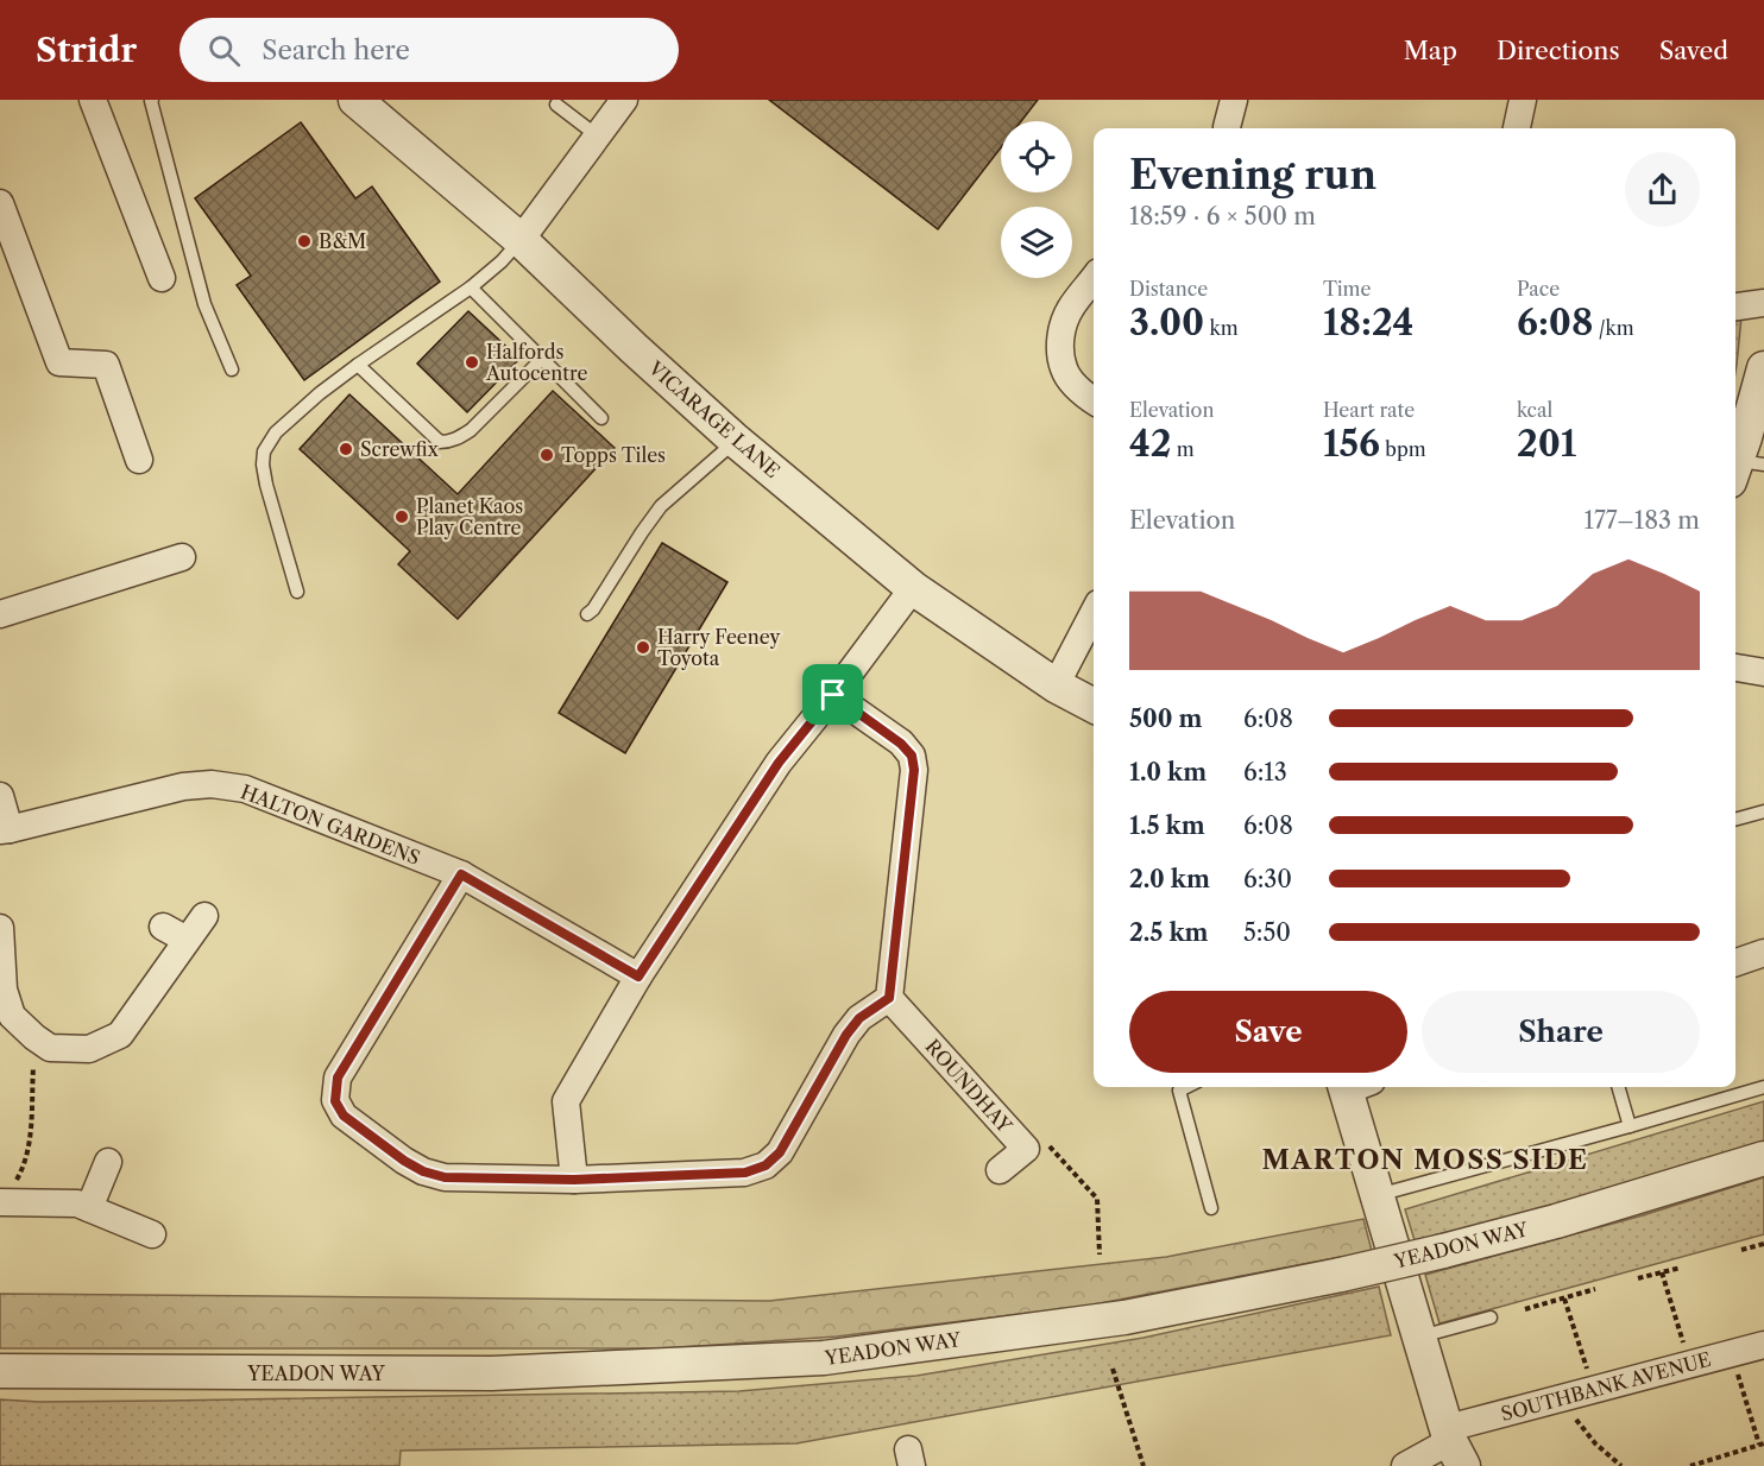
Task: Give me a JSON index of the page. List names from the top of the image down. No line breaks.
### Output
{"streets":{"street":["VICARAGE LANE","HALTON GARDENS","ROUNDHAY","YEADON WAY","SOUTHBANK AVENUE"]},"districts":["MARTON MOSS SIDE"],"places":["B&M","Halfords Autocentre","Screwfix","Topps Tiles","Planet Kaos Play Centre","Harry Feeney Toyota"],"page":{"header":"Stridr","search":"Search here","nav":["Map","Directions","Saved"],"heading":["Evening run","18:59 · 6 × 500 m"],"stats":[["Distance","3.00 km"],["Time","18:24"],["Pace","6:08 /km"],["Elevation","42 m"],["Heart rate","156 bpm"],["kcal","201"]],"chart":["Elevation","177–183 m"],"list":[{"name":"500 m","note":"6:08"},{"name":"1.0 km","note":"6:13"},{"name":"1.5 km","note":"6:08"},{"name":"2.0 km","note":"6:30"},{"name":"2.5 km","note":"5:50"}],"buttons":["Save","Share"]}}
